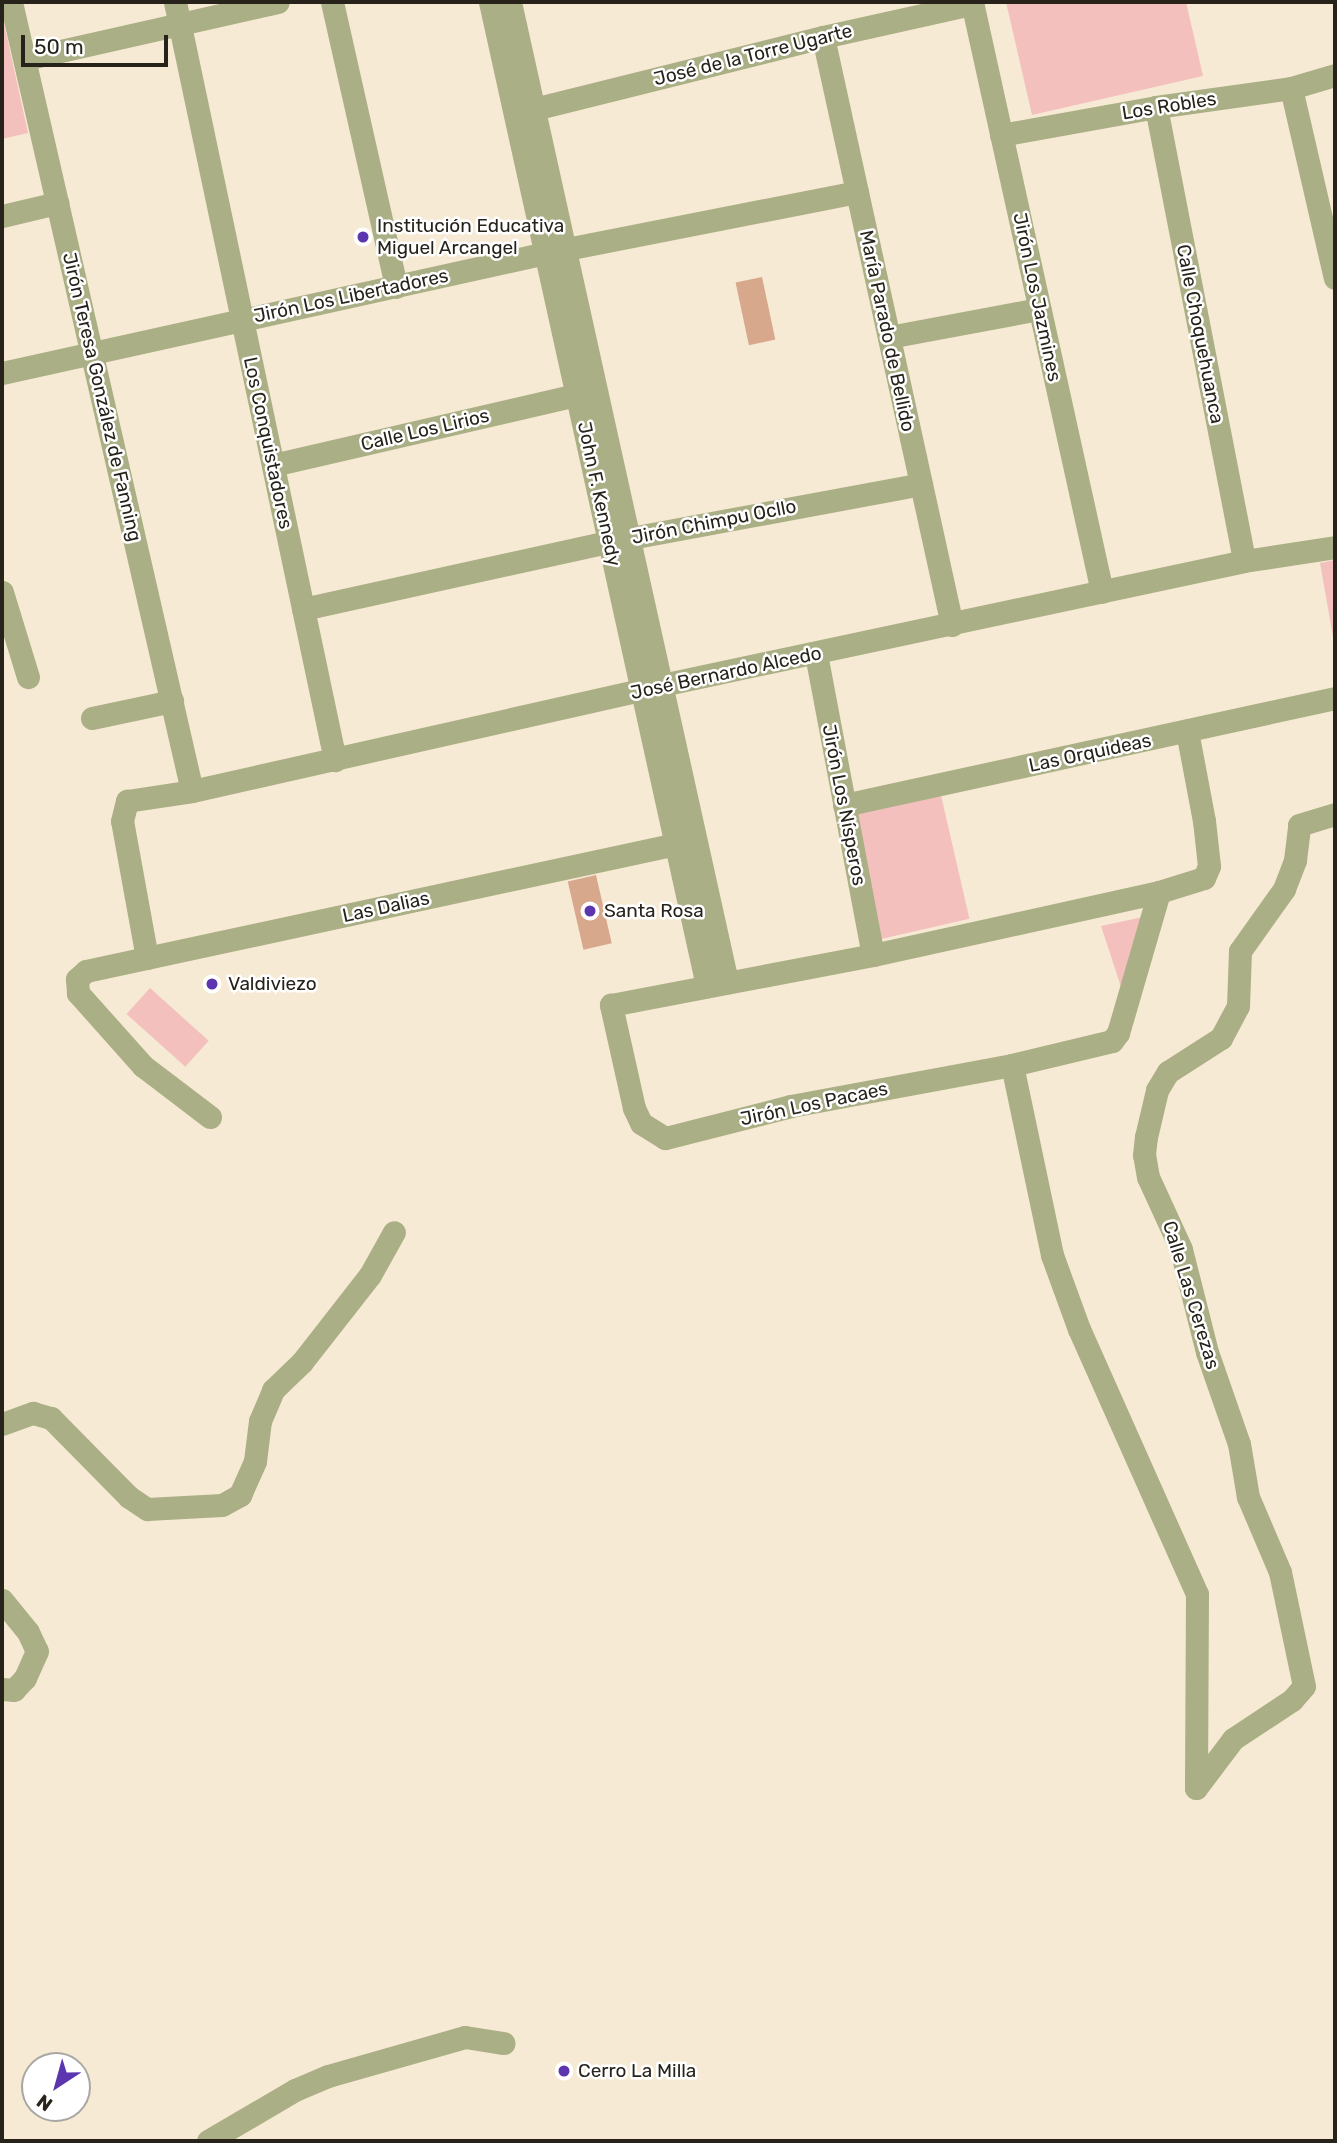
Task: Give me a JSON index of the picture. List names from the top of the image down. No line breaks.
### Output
{"streets":{"street":["José de la Torre Ugarte","Los Robles","Jirón Los Libertadores","Jirón Los Jazmines","María Parado de Bellido","Calle Choquehuanca","Jirón Teresa González de Fanning","Calle Los Lirios","Los Conquistadores","John F. Kennedy","Jirón Chimpu Ocllo","José Bernardo Alcedo","Las Orquideas","Jirón Los Nísperos","Las Dalias","Jirón Los Pacaes","Calle Las Cerezas"]},"crossings":[["José de la Torre Ugarte","Jirón Los Jazmines"],["José de la Torre Ugarte","María Parado de Bellido"],["José de la Torre Ugarte","John F. Kennedy"],["Los Robles","Jirón Los Jazmines"],["Los Robles","Calle Choquehuanca"],["Jirón Los Libertadores","María Parado de Bellido"],["Jirón Los Libertadores","Jirón Teresa González de Fanning"],["Jirón Los Libertadores","Los Conquistadores"],["Jirón Los Libertadores","John F. Kennedy"],["Jirón Los Jazmines","José Bernardo Alcedo"],["María Parado de Bellido","Jirón Chimpu Ocllo"],["María Parado de Bellido","José Bernardo Alcedo"],["Calle Choquehuanca","José Bernardo Alcedo"],["Jirón Teresa González de Fanning","José Bernardo Alcedo"],["Calle Los Lirios","Los Conquistadores"],["Calle Los Lirios","John F. Kennedy"],["Los Conquistadores","Jirón Chimpu Ocllo"],["Los Conquistadores","José Bernardo Alcedo"],["John F. Kennedy","Jirón Chimpu Ocllo"],["John F. Kennedy","José Bernardo Alcedo"],["John F. Kennedy","Las Dalias"],["John F. Kennedy","Jirón Los Pacaes"],["José Bernardo Alcedo","Jirón Los Nísperos"],["José Bernardo Alcedo","Las Dalias"],["Las Orquideas","Jirón Los Nísperos"],["Jirón Los Pacaes","Calle Las Cerezas"]],"places":["Institución Educativa Miguel Arcangel","Santa Rosa","Valdiviezo","Cerro La Milla"],"scale_bar":"50 m","north":"bottom left"}
